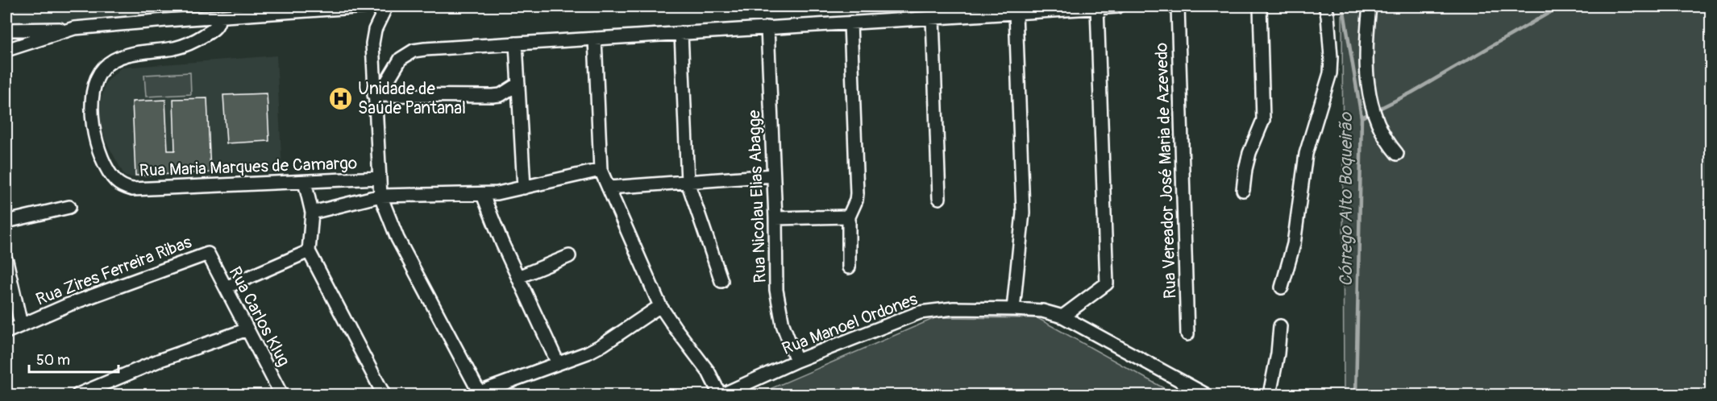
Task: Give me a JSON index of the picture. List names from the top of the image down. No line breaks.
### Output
{"streets":{"street":["Rua Maria Marques de Camargo","Rua Vereador José Maria de Azevedo","Rua Nicolau Elias Abagge","Rua Zires Ferreira Ribas","Rua Carlos Klug","Rua Manoel Ordones"]},"crossings":[["Rua Nicolau Elias Abagge","Rua Manoel Ordones"],["Rua Zires Ferreira Ribas","Rua Carlos Klug"]],"water":["Córrego Alto Boqueirão"],"places":{"hospital":["Unidade de Saúde Pantanal"]},"scale_bar":"50 m"}
